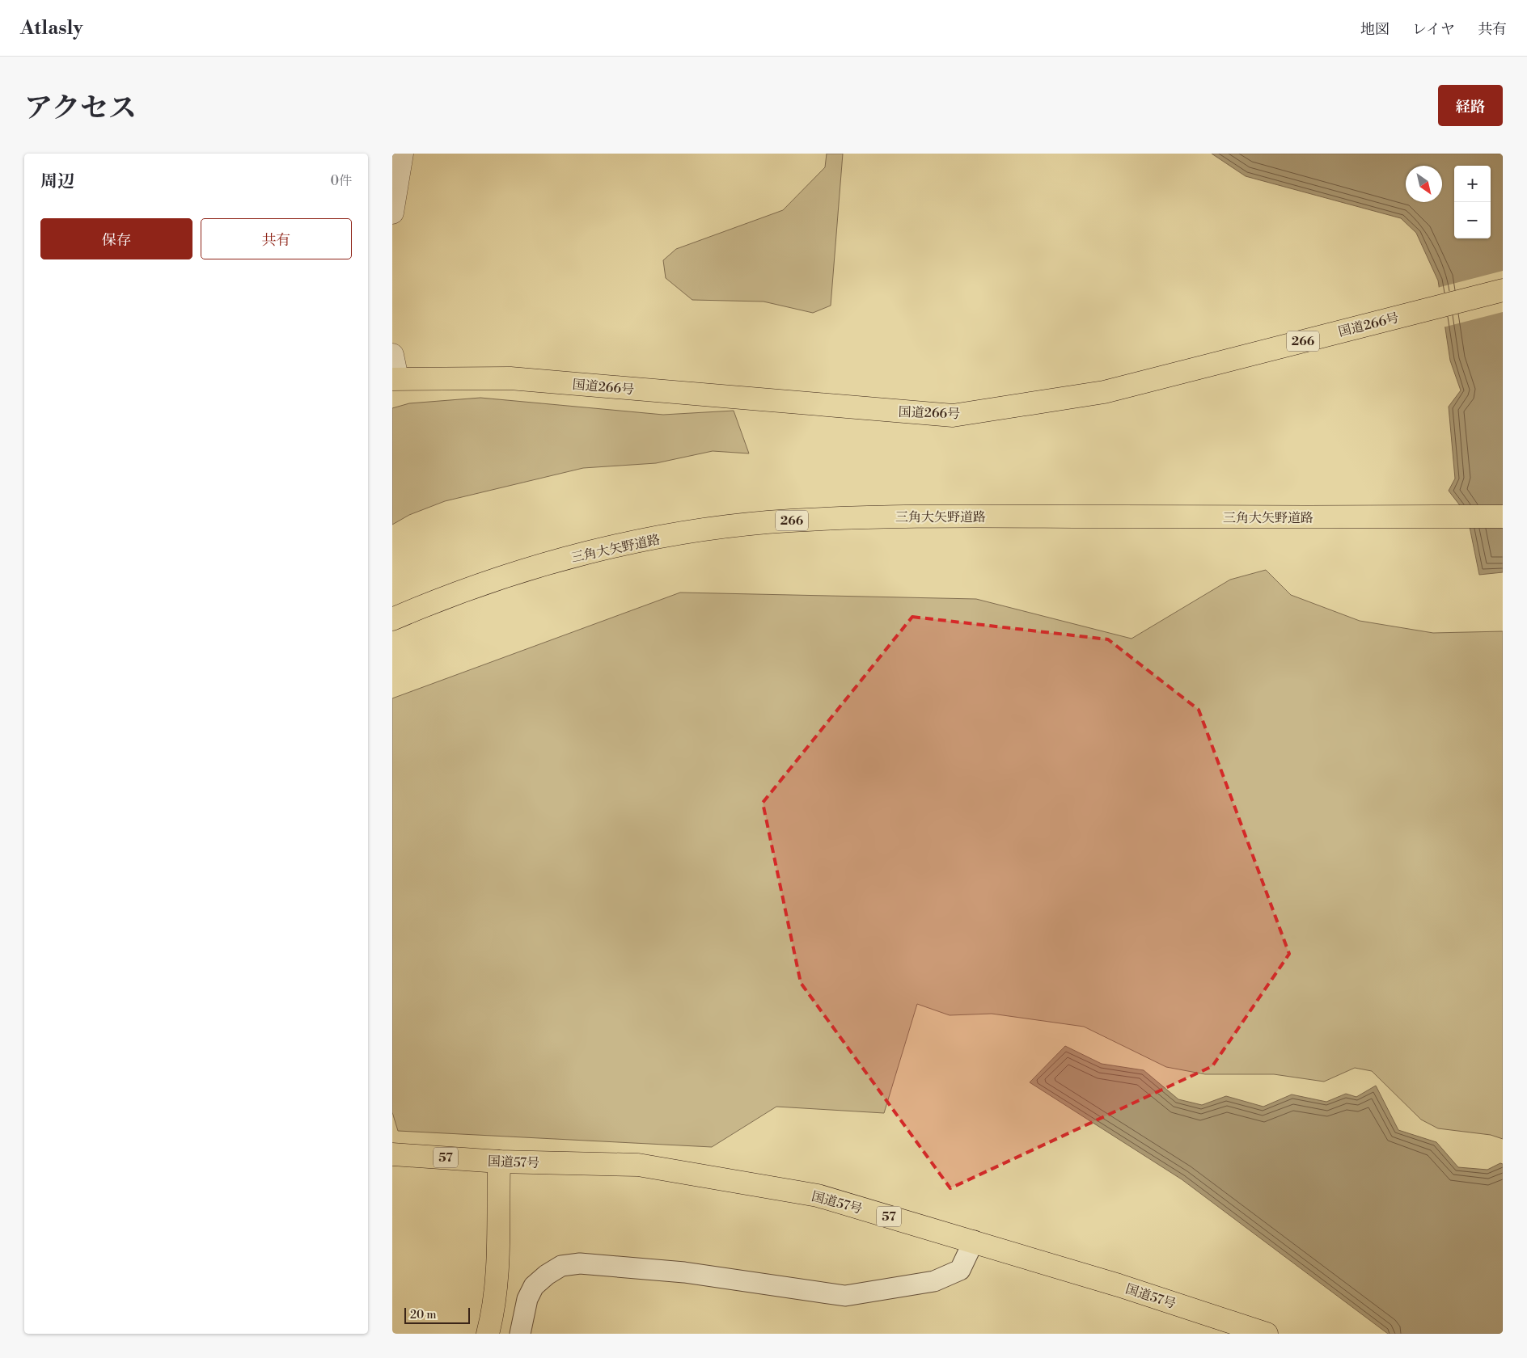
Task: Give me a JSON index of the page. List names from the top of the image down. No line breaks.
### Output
{"streets":{"highway":["国道266号","266","三角大矢野道路","57","国道57号"]},"scale_bar":"20 m","north":"bottom right","page":{"header":"Atlasly","nav":["地図","レイヤ","共有"],"title":"アクセス","buttons":["経路",["保存","共有"]],"heading":["周辺","0件"],"map_buttons":["+","−"],"scale":"20 m"}}
